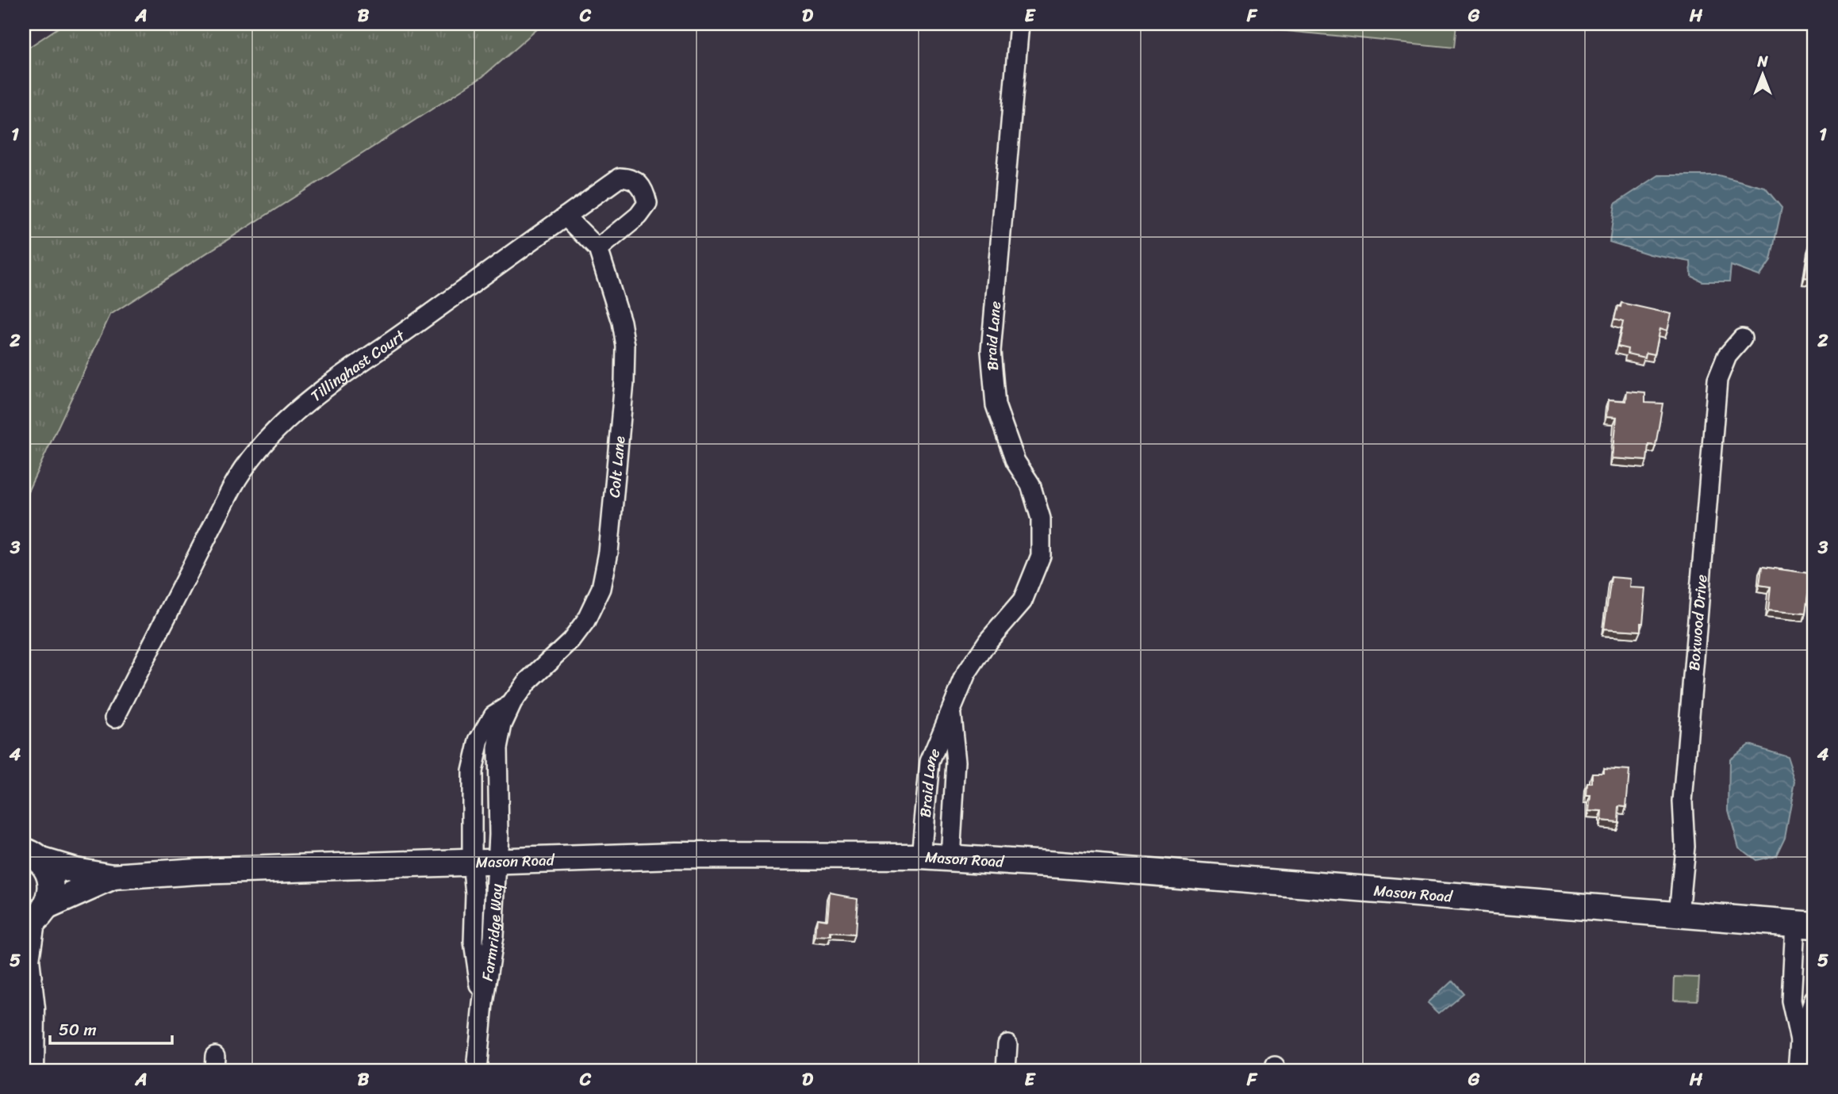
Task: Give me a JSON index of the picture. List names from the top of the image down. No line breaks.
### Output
{"streets":{"main road":["Mason Road"],"street":["Braid Lane","Tillinghast Court","Colt Lane","Boxwood Drive","Farmridge Way"]},"crossings":[["Braid Lane","Mason Road"],["Tillinghast Court","Colt Lane"],["Colt Lane","Mason Road"],["Colt Lane","Farmridge Way"],["Boxwood Drive","Mason Road"],["Mason Road","Farmridge Way"]],"scale_bar":"50 m","north":"top","grid":{"columns":["A","B","C","D","E","F","G","H"],"rows":["1","2","3","4","5"]}}
